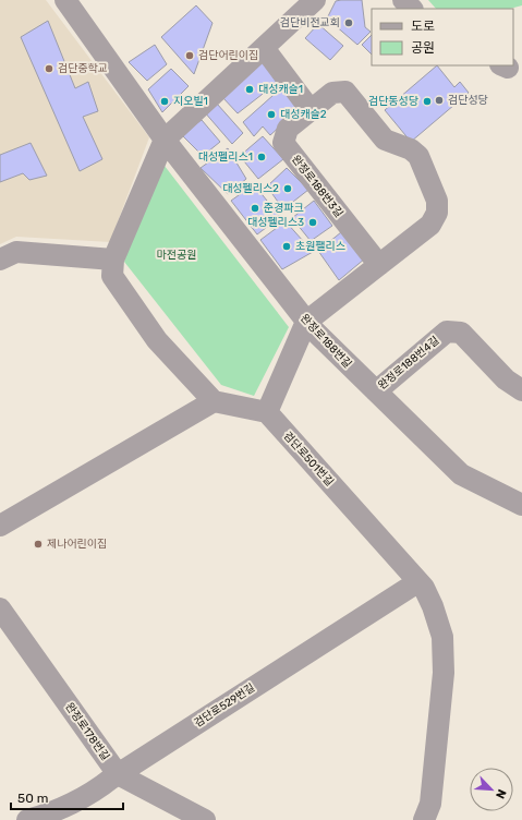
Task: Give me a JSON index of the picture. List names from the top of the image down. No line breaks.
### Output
{"streets":{"street":["완정로188번3길","완정로188번길","완정로188번4길","검단로501번길","검단로529번길","완정로178번길"]},"crossings":[["완정로188번3길","완정로188번길"],["완정로188번길","완정로188번4길"],["검단로501번길","검단로529번길"],["검단로529번길","완정로178번길"]],"parks":["마전공원"],"places":["검단비전교회","검단어린이집","검단중학교","대성캐슬1","검단성당","지오빌1","검단동성당","대성캐슬2","대성펠리스1","대성펠리스2","준경파크","대성펠리스3","초원팰리스","제나어린이집"],"legend":["도로","공원"],"scale_bar":"50 m","north":"bottom right"}
